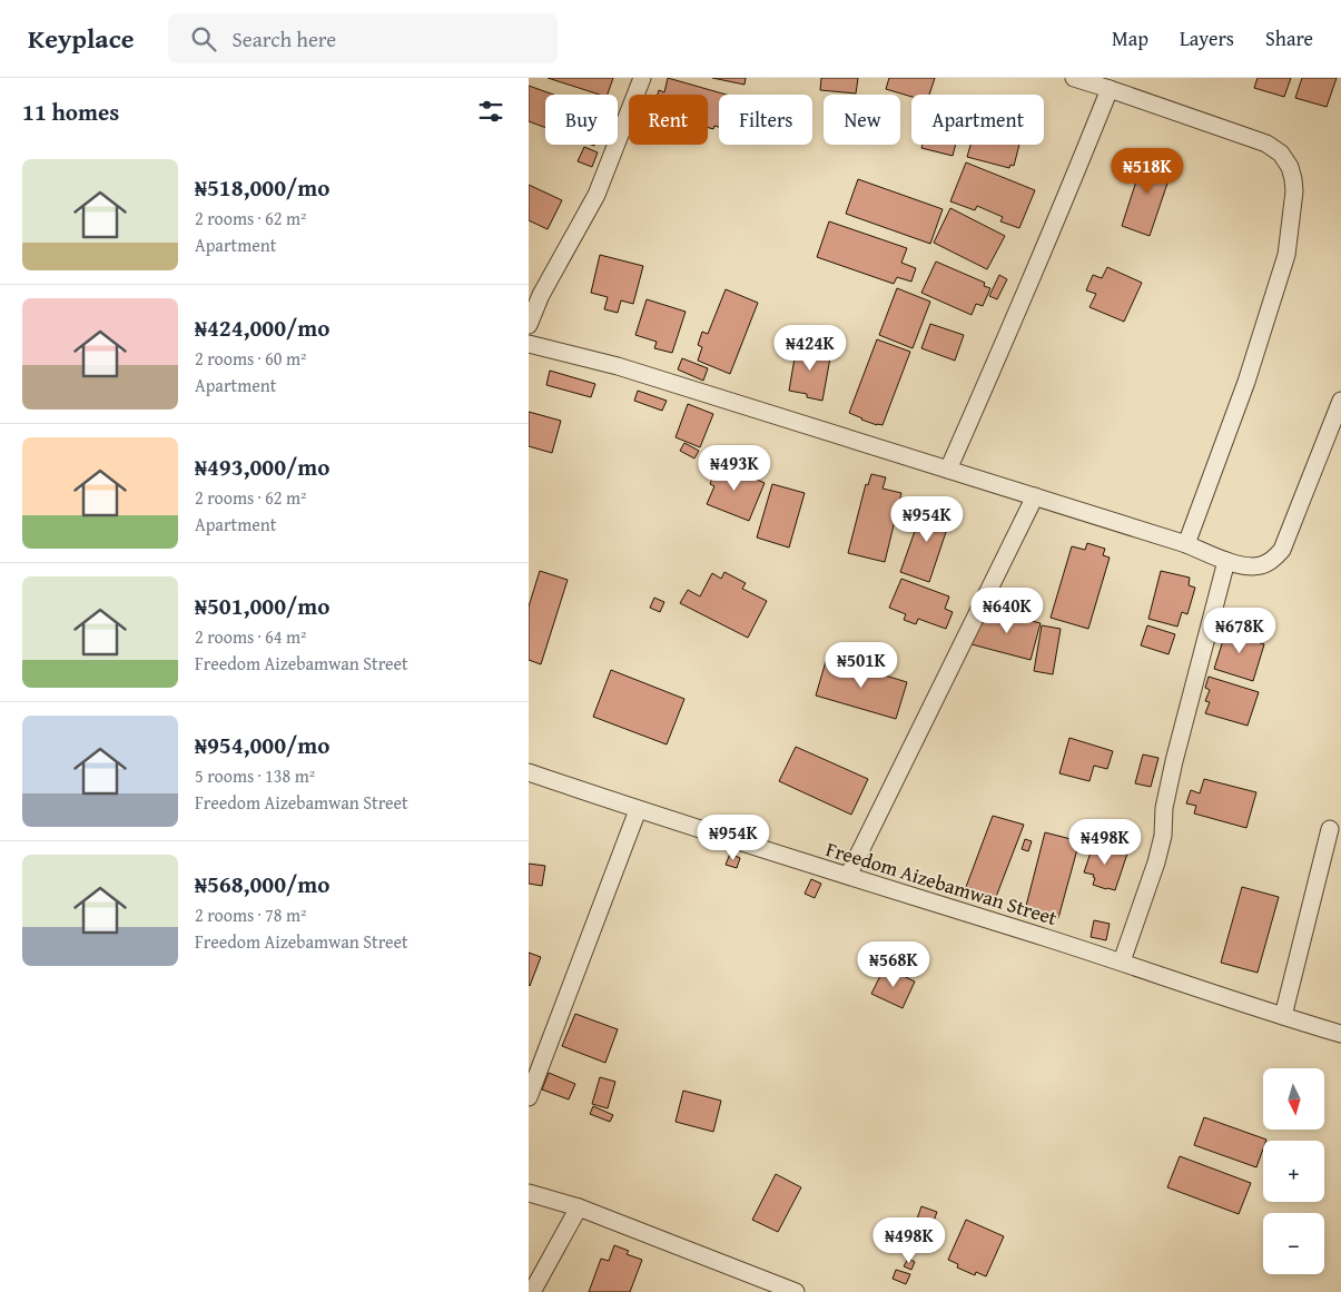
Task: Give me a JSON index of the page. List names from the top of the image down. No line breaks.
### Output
{"streets":{"street":["Freedom Aizebamwan Street"]},"north":"bottom","page":{"header":"Keyplace","search":"Search here","nav":["Map","Layers","Share"],"heading":"11 homes","chip":["Buy","Rent","Filters","New","Apartment"],"list":[{"name":"₦518,000/mo","note":"2 rooms · 62 m² · Apartment"},{"name":"₦424,000/mo","note":"2 rooms · 60 m² · Apartment"},{"name":"₦493,000/mo","note":"2 rooms · 62 m² · Apartment"},{"name":"₦501,000/mo","note":"2 rooms · 64 m² · Freedom Aizebamwan Street"},{"name":"₦954,000/mo","note":"5 rooms · 138 m² · Freedom Aizebamwan Street"},{"name":"₦568,000/mo","note":"2 rooms · 78 m² · Freedom Aizebamwan Street"}],"price":["₦518K","₦424K","₦493K","₦954K","₦640K","₦678K","₦501K","₦954K","₦498K","₦568K","₦498K"],"map_buttons":["+","−"]}}
